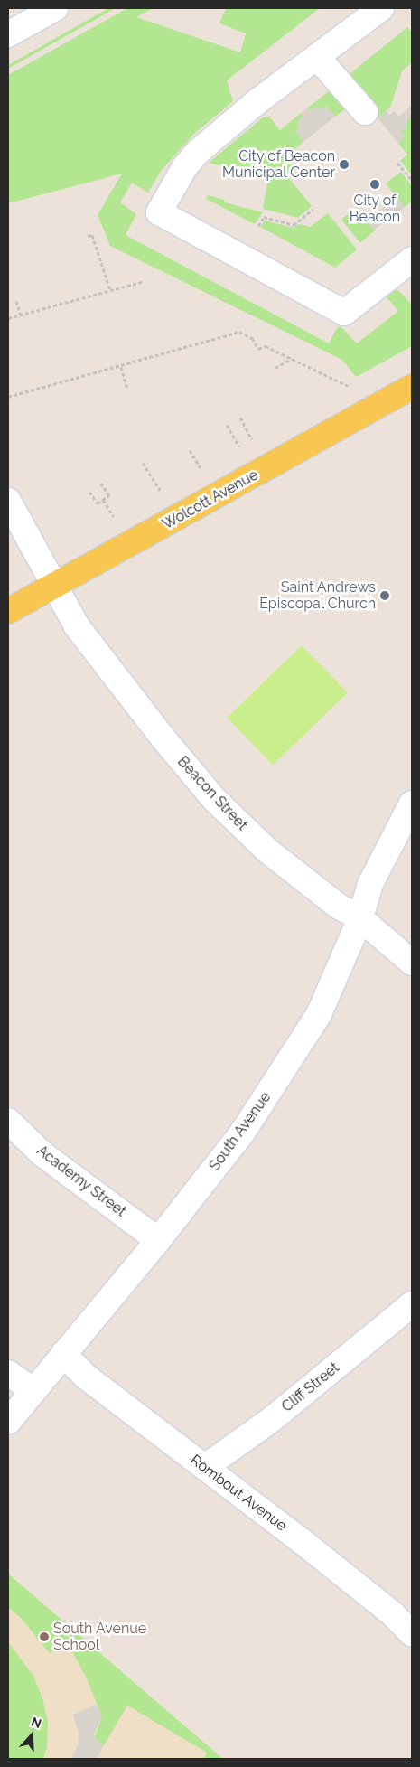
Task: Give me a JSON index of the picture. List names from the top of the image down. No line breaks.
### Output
{"streets":{"main road":["Wolcott Avenue"],"street":["Beacon Street","South Avenue","Academy Street","Cliff Street","Rombout Avenue"]},"crossings":[["Wolcott Avenue","Beacon Street"],["Beacon Street","South Avenue"],["South Avenue","Academy Street"],["South Avenue","Rombout Avenue"],["Cliff Street","Rombout Avenue"]],"places":["City of Beacon Municipal Center","City of Beacon","Saint Andrews Episcopal Church","South Avenue School"],"north":"top"}
